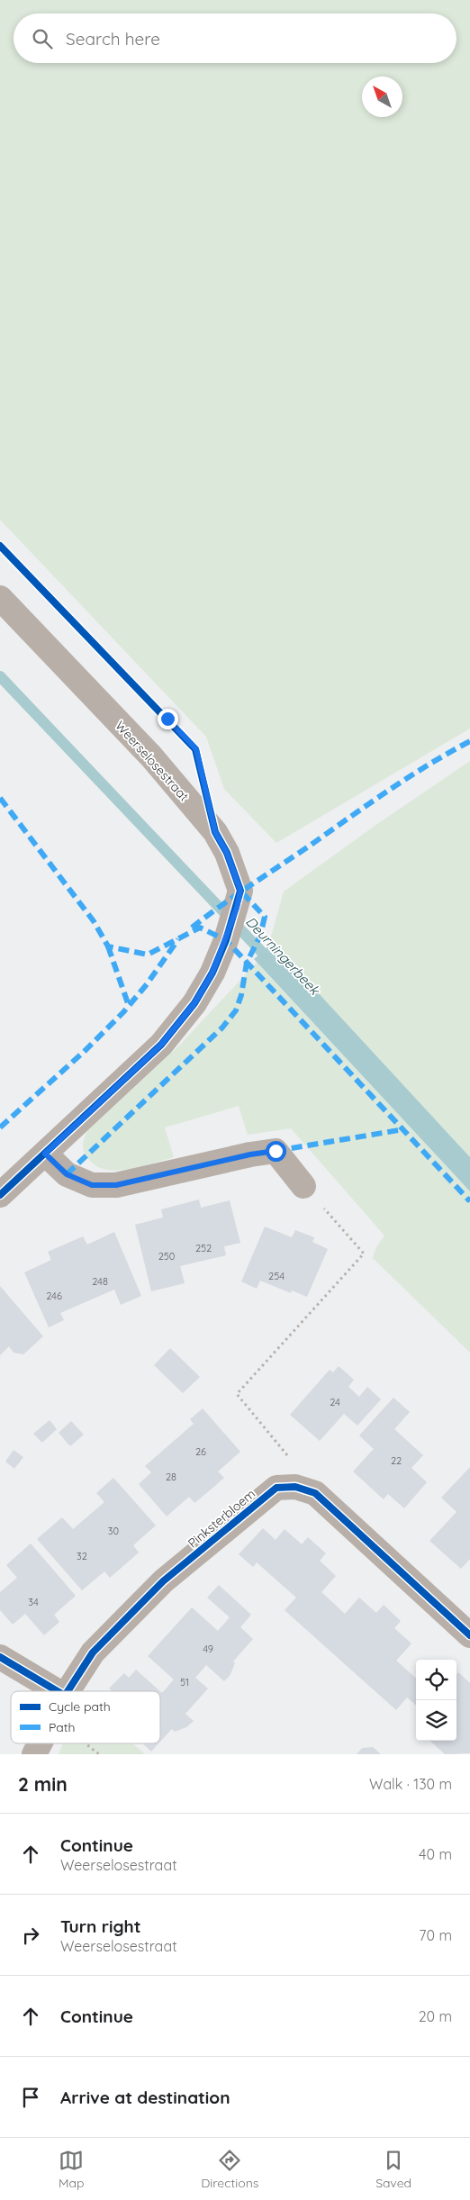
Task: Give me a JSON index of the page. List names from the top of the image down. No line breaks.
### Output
{"streets":{"street":["Weerselosestraat","Pinksterbloem"]},"water":["Deurningerbeek"],"house_numbers":["252","250","254","248","246","24","26","22","28","30","32","34","49","51"],"legend":["Cycle path","Path"],"north":"top left","page":{"search":"Search here","heading":["2 min","Walk · 130 m"],"list":[["Continue","Weerselosestraat","40 m"],["Turn right","Weerselosestraat","70 m"],["Continue","20 m"],"Arrive at destination"],"nav":["Map","Directions","Saved"]}}
